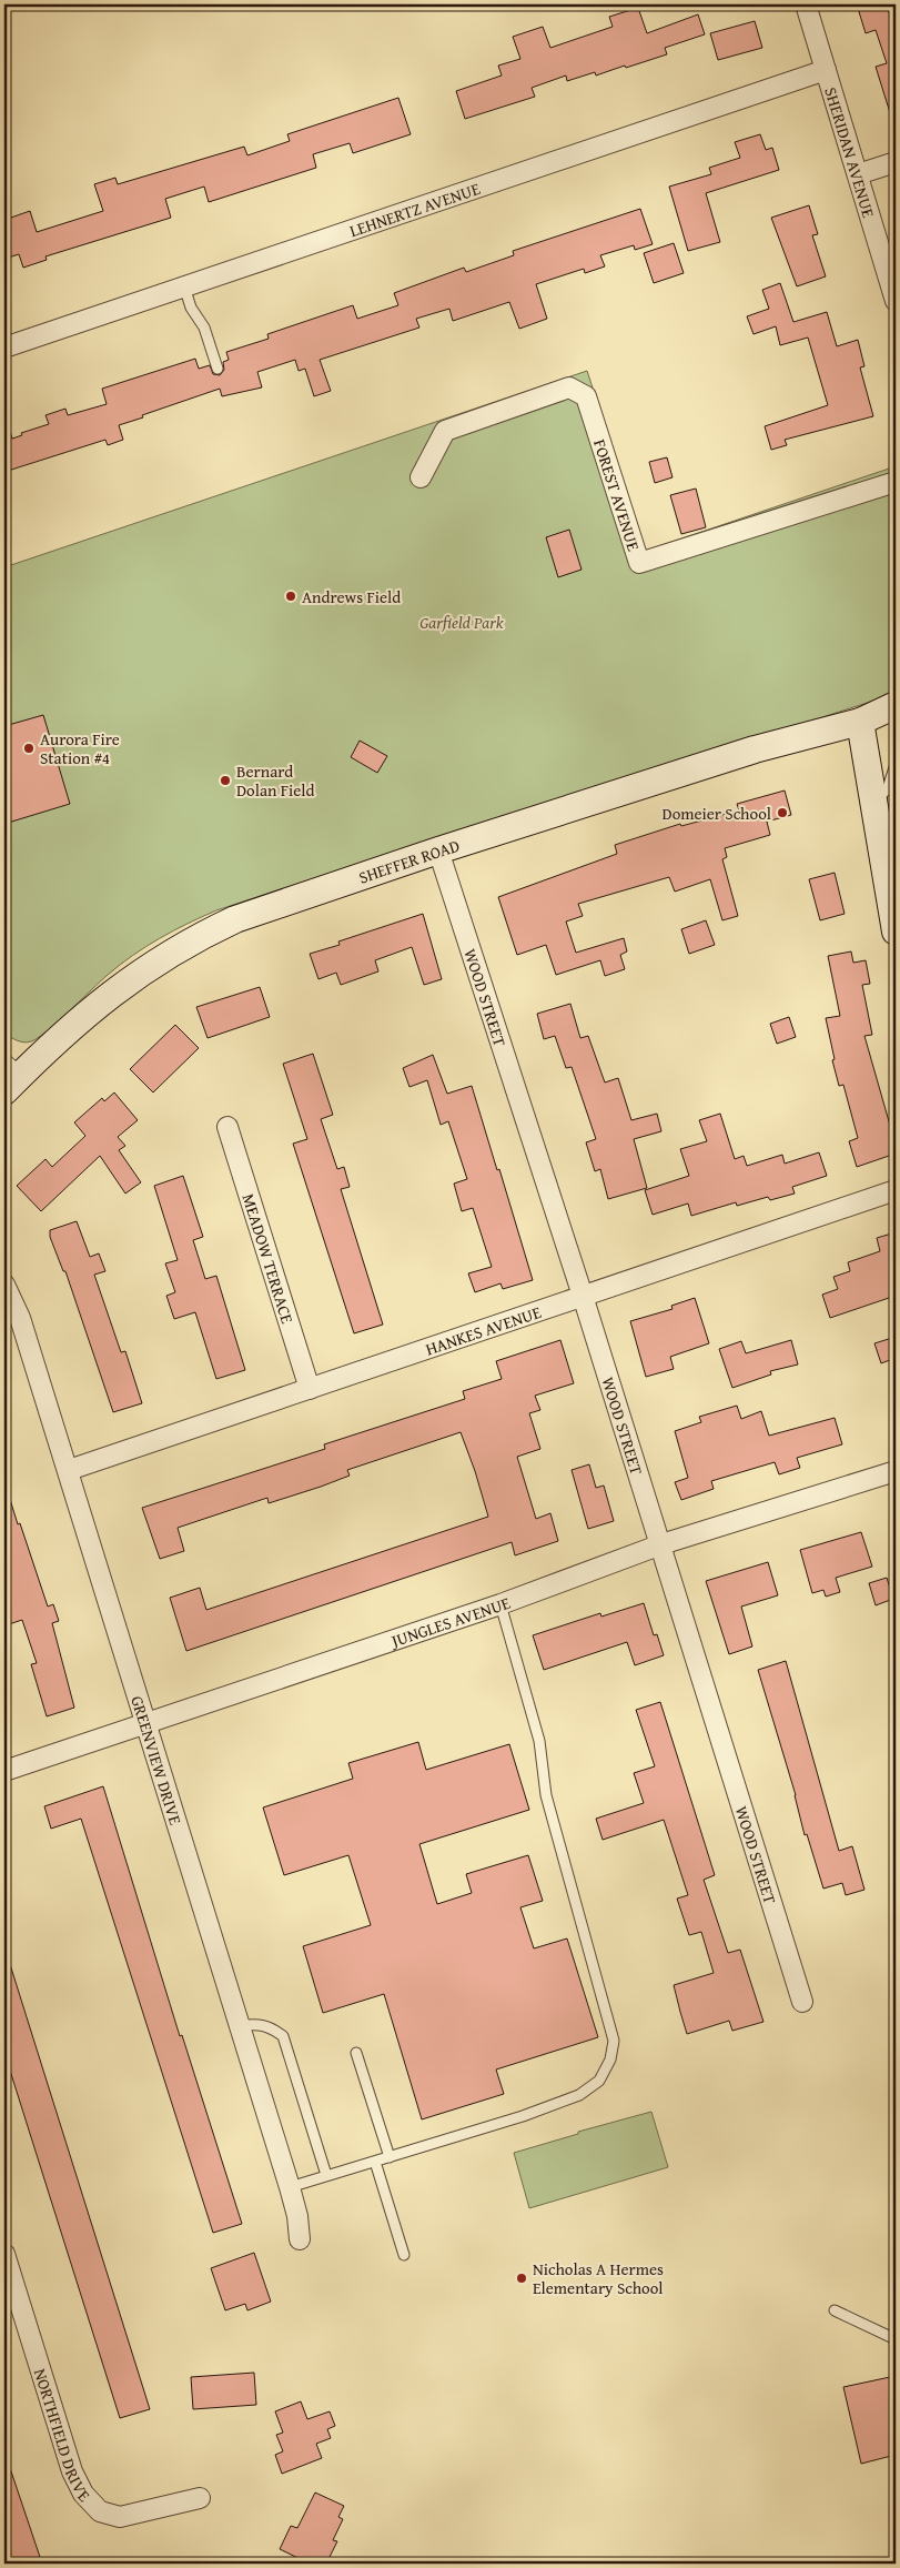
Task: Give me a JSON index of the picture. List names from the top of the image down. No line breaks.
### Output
{"streets":{"street":["SHERIDAN AVENUE","LEHNERTZ AVENUE","FOREST AVENUE","SHEFFER ROAD","WOOD STREET","MEADOW TERRACE","HANKES AVENUE","JUNGLES AVENUE","GREENVIEW DRIVE","NORTHFIELD DRIVE"]},"crossings":[["SHERIDAN AVENUE","LEHNERTZ AVENUE"],["SHEFFER ROAD","WOOD STREET"],["WOOD STREET","HANKES AVENUE"],["WOOD STREET","JUNGLES AVENUE"],["MEADOW TERRACE","HANKES AVENUE"],["HANKES AVENUE","GREENVIEW DRIVE"],["JUNGLES AVENUE","GREENVIEW DRIVE"]],"parks":["Garfield Park"],"places":["Andrews Field","Aurora Fire Station #4","Bernard Dolan Field","Domeier School","Nicholas A Hermes Elementary School"]}
